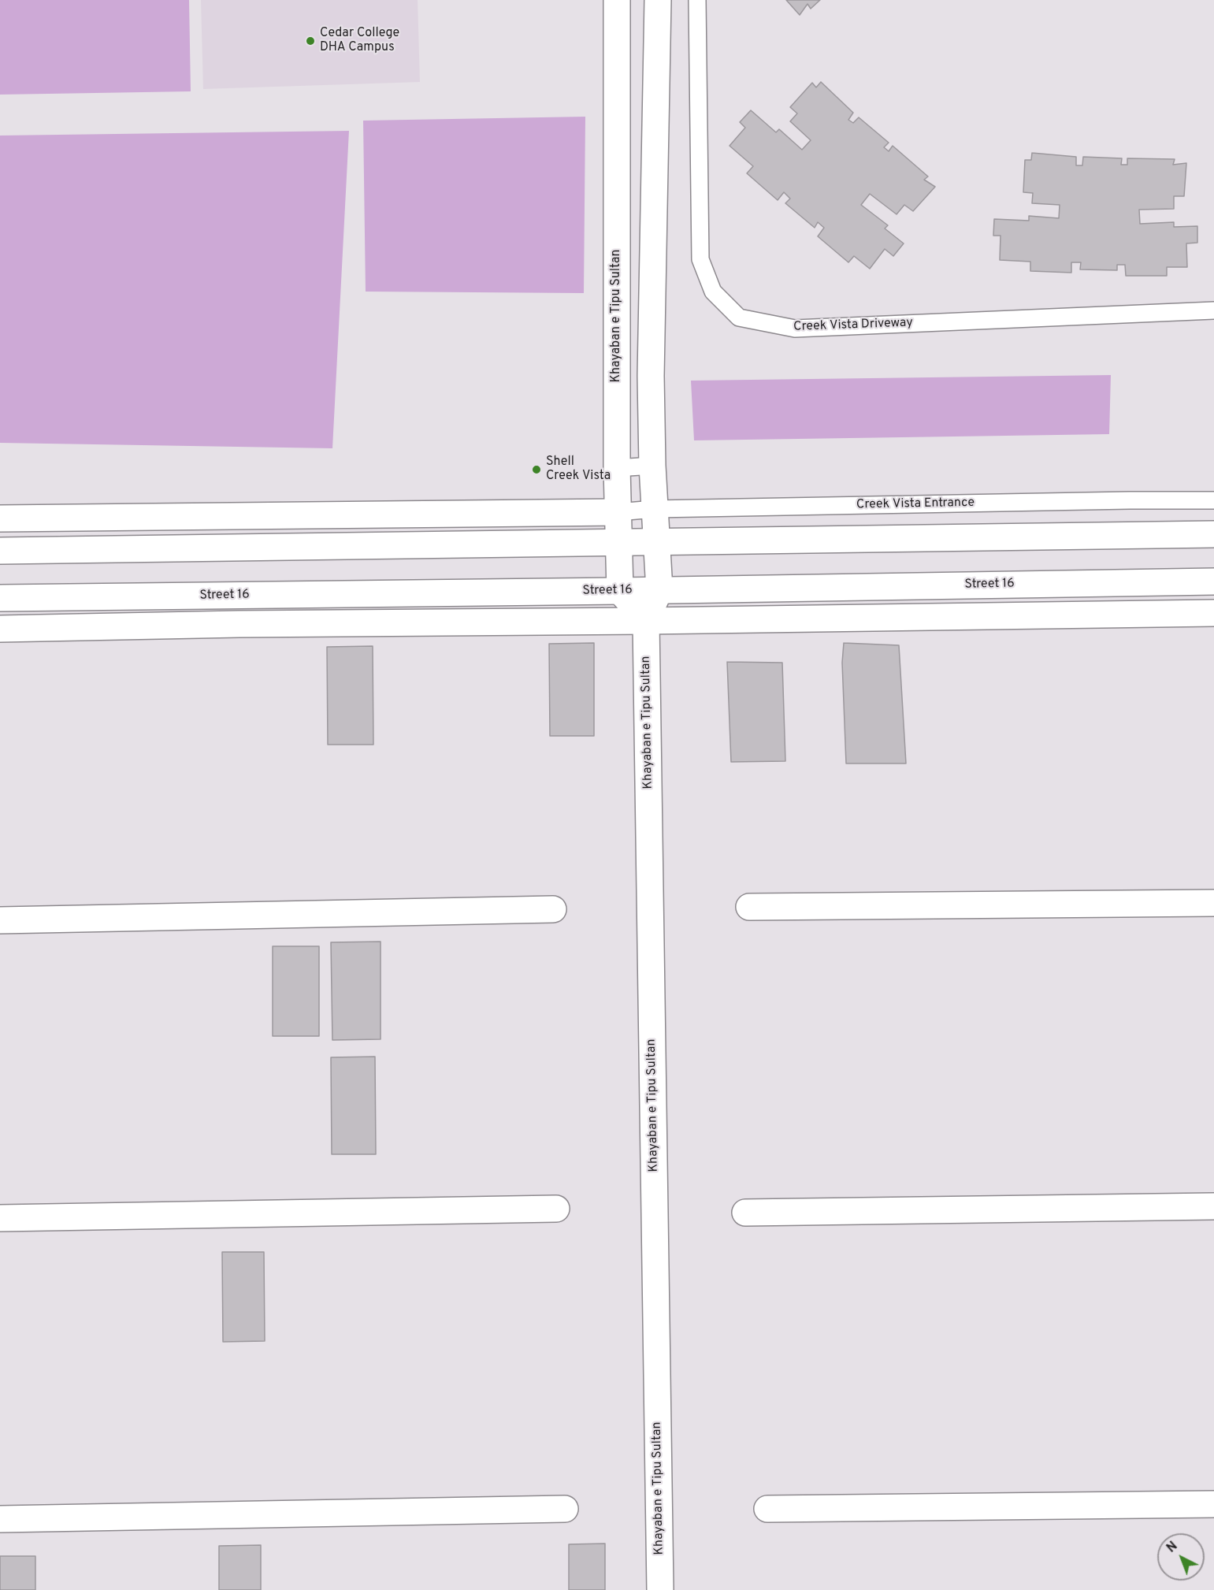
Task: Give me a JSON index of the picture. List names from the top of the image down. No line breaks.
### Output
{"streets":{"street":["Khayaban e Tipu Sultan","Street 16"],"lane":["Creek Vista Driveway","Creek Vista Entrance"]},"crossings":[["Khayaban e Tipu Sultan","Creek Vista Entrance"],["Khayaban e Tipu Sultan","Street 16"]],"places":["Cedar College DHA Campus","Shell Creek Vista"],"north":"top left"}
